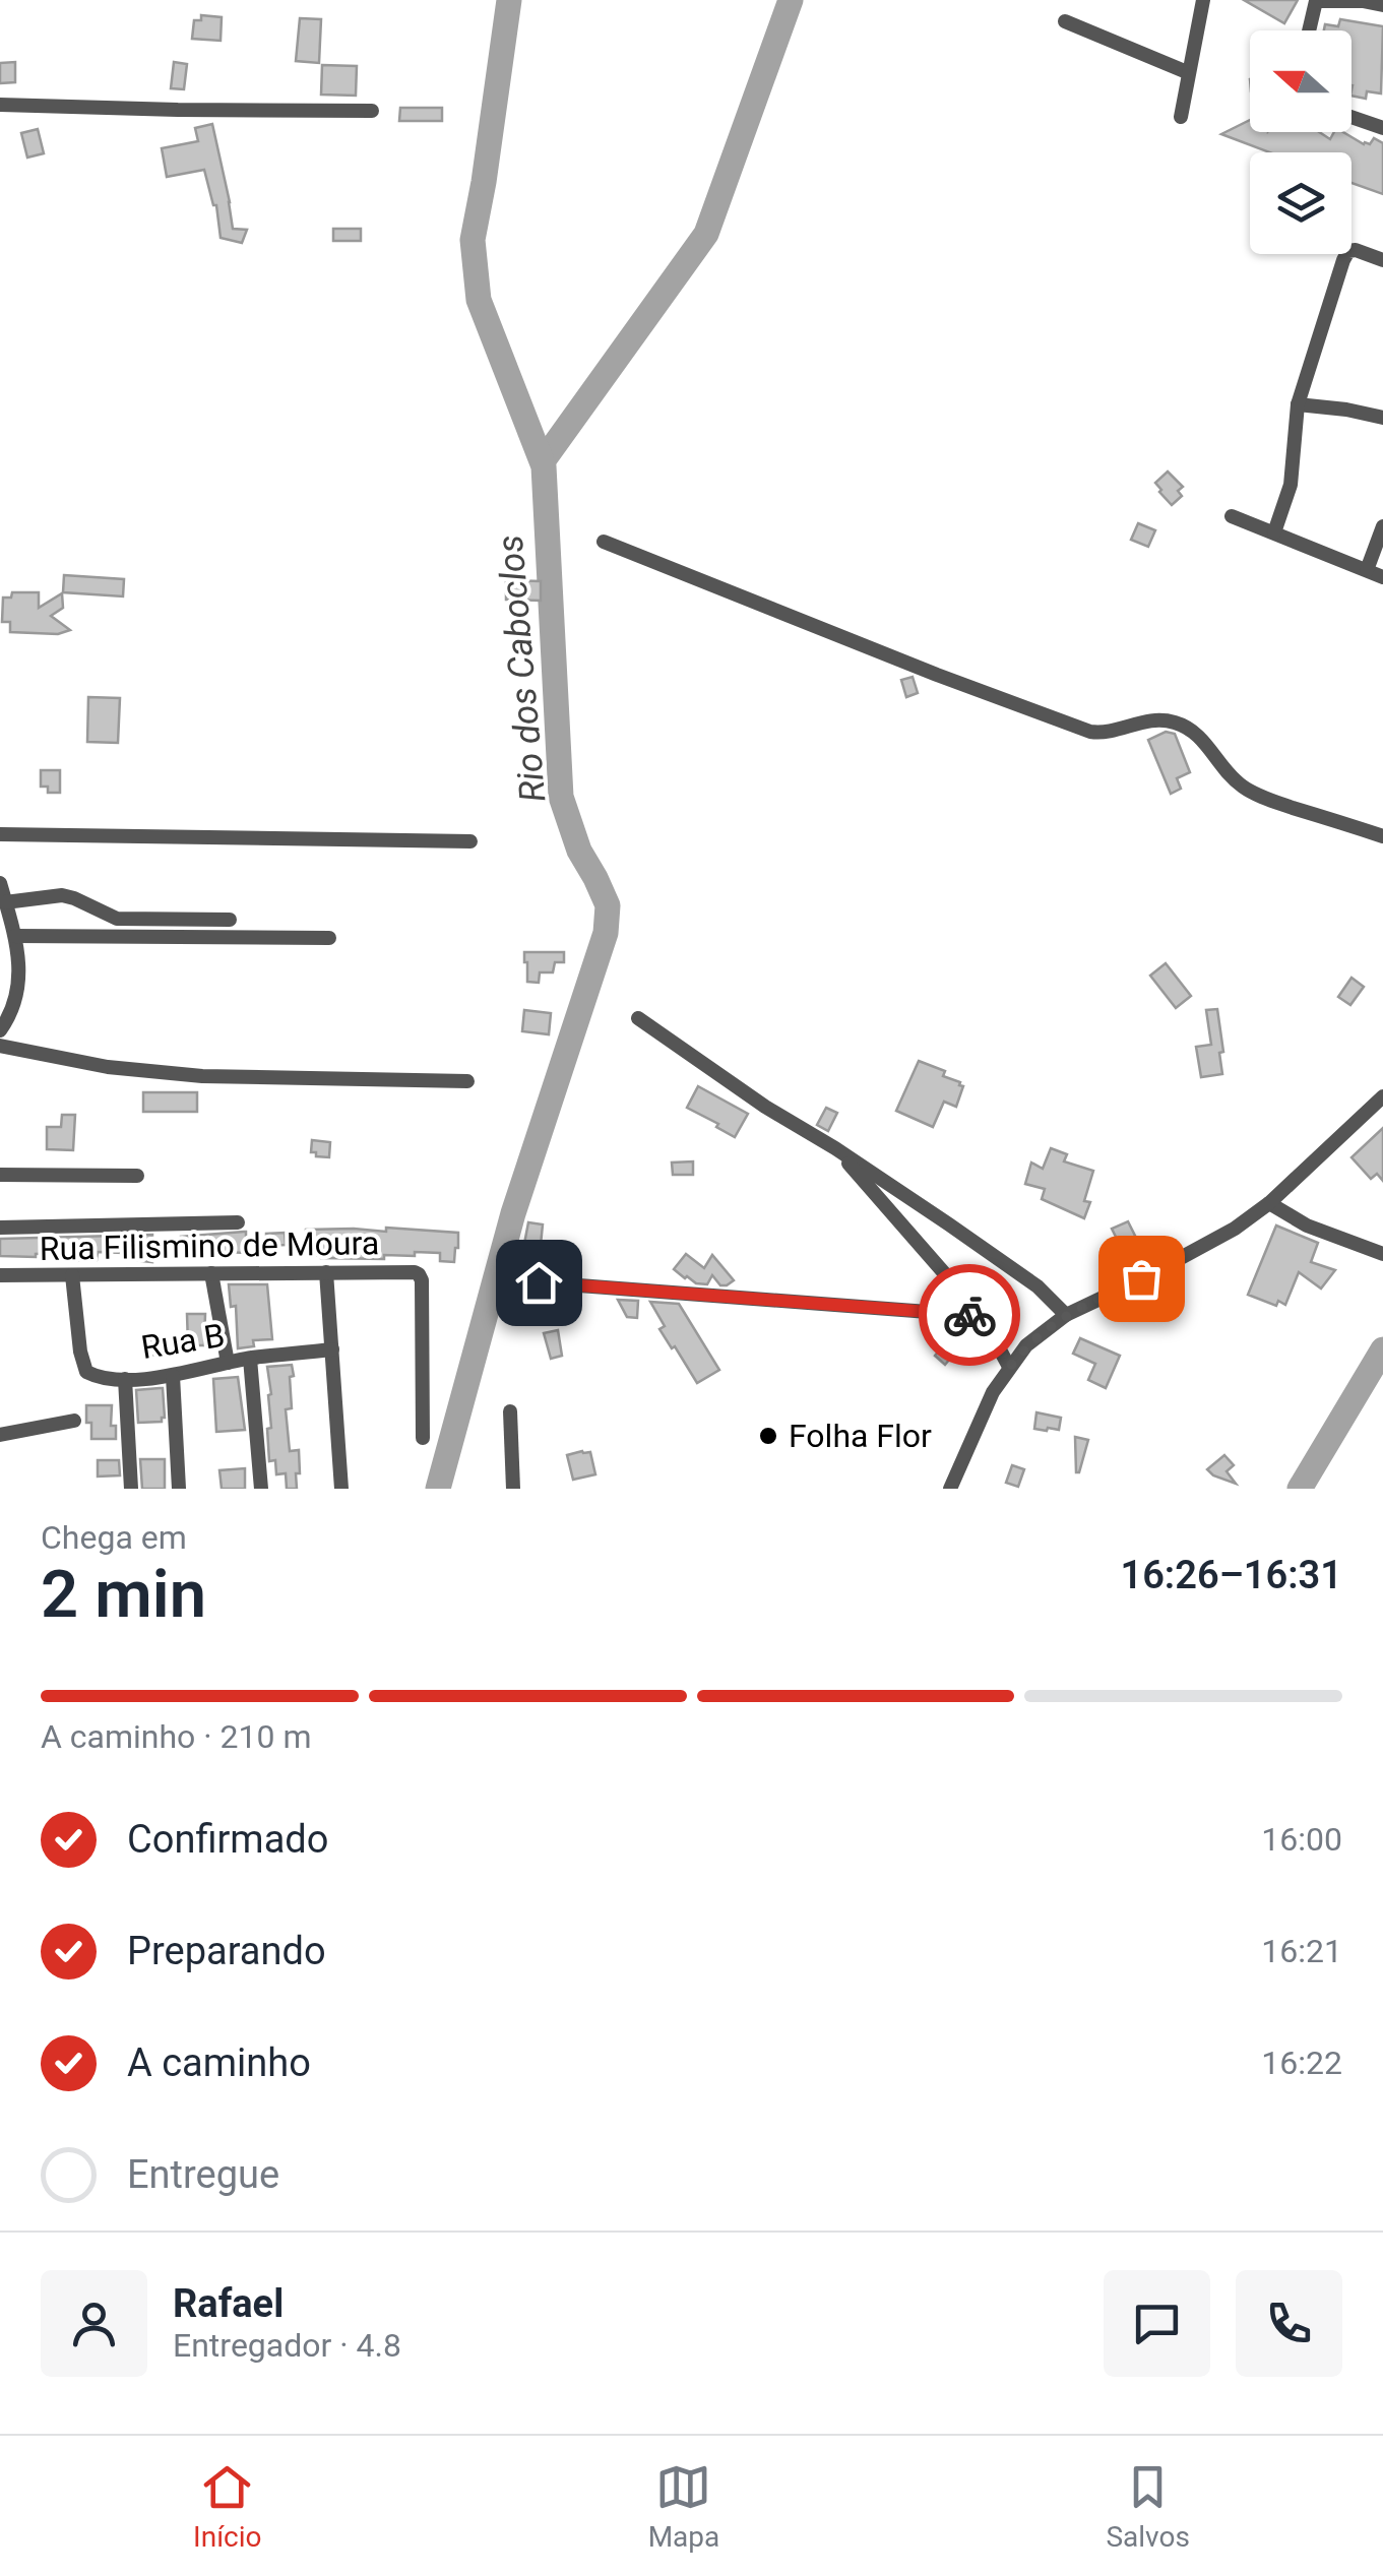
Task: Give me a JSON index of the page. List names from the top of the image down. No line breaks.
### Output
{"streets":{"street":["Rua Filismino de Moura","Rua B"]},"water":["Rio dos Caboclos"],"places":["Folha Flor"],"north":"left","page":{"heading":["2 min","Chega em","16:26–16:31"],"panel":["Rafael","Entregador · 4.8"],"bar":"A caminho · 210 m","list":[["Confirmado","16:00"],["Preparando","16:21"],["A caminho","16:22"],"Entregue"],"tabs":["Início","Mapa","Salvos"]}}
